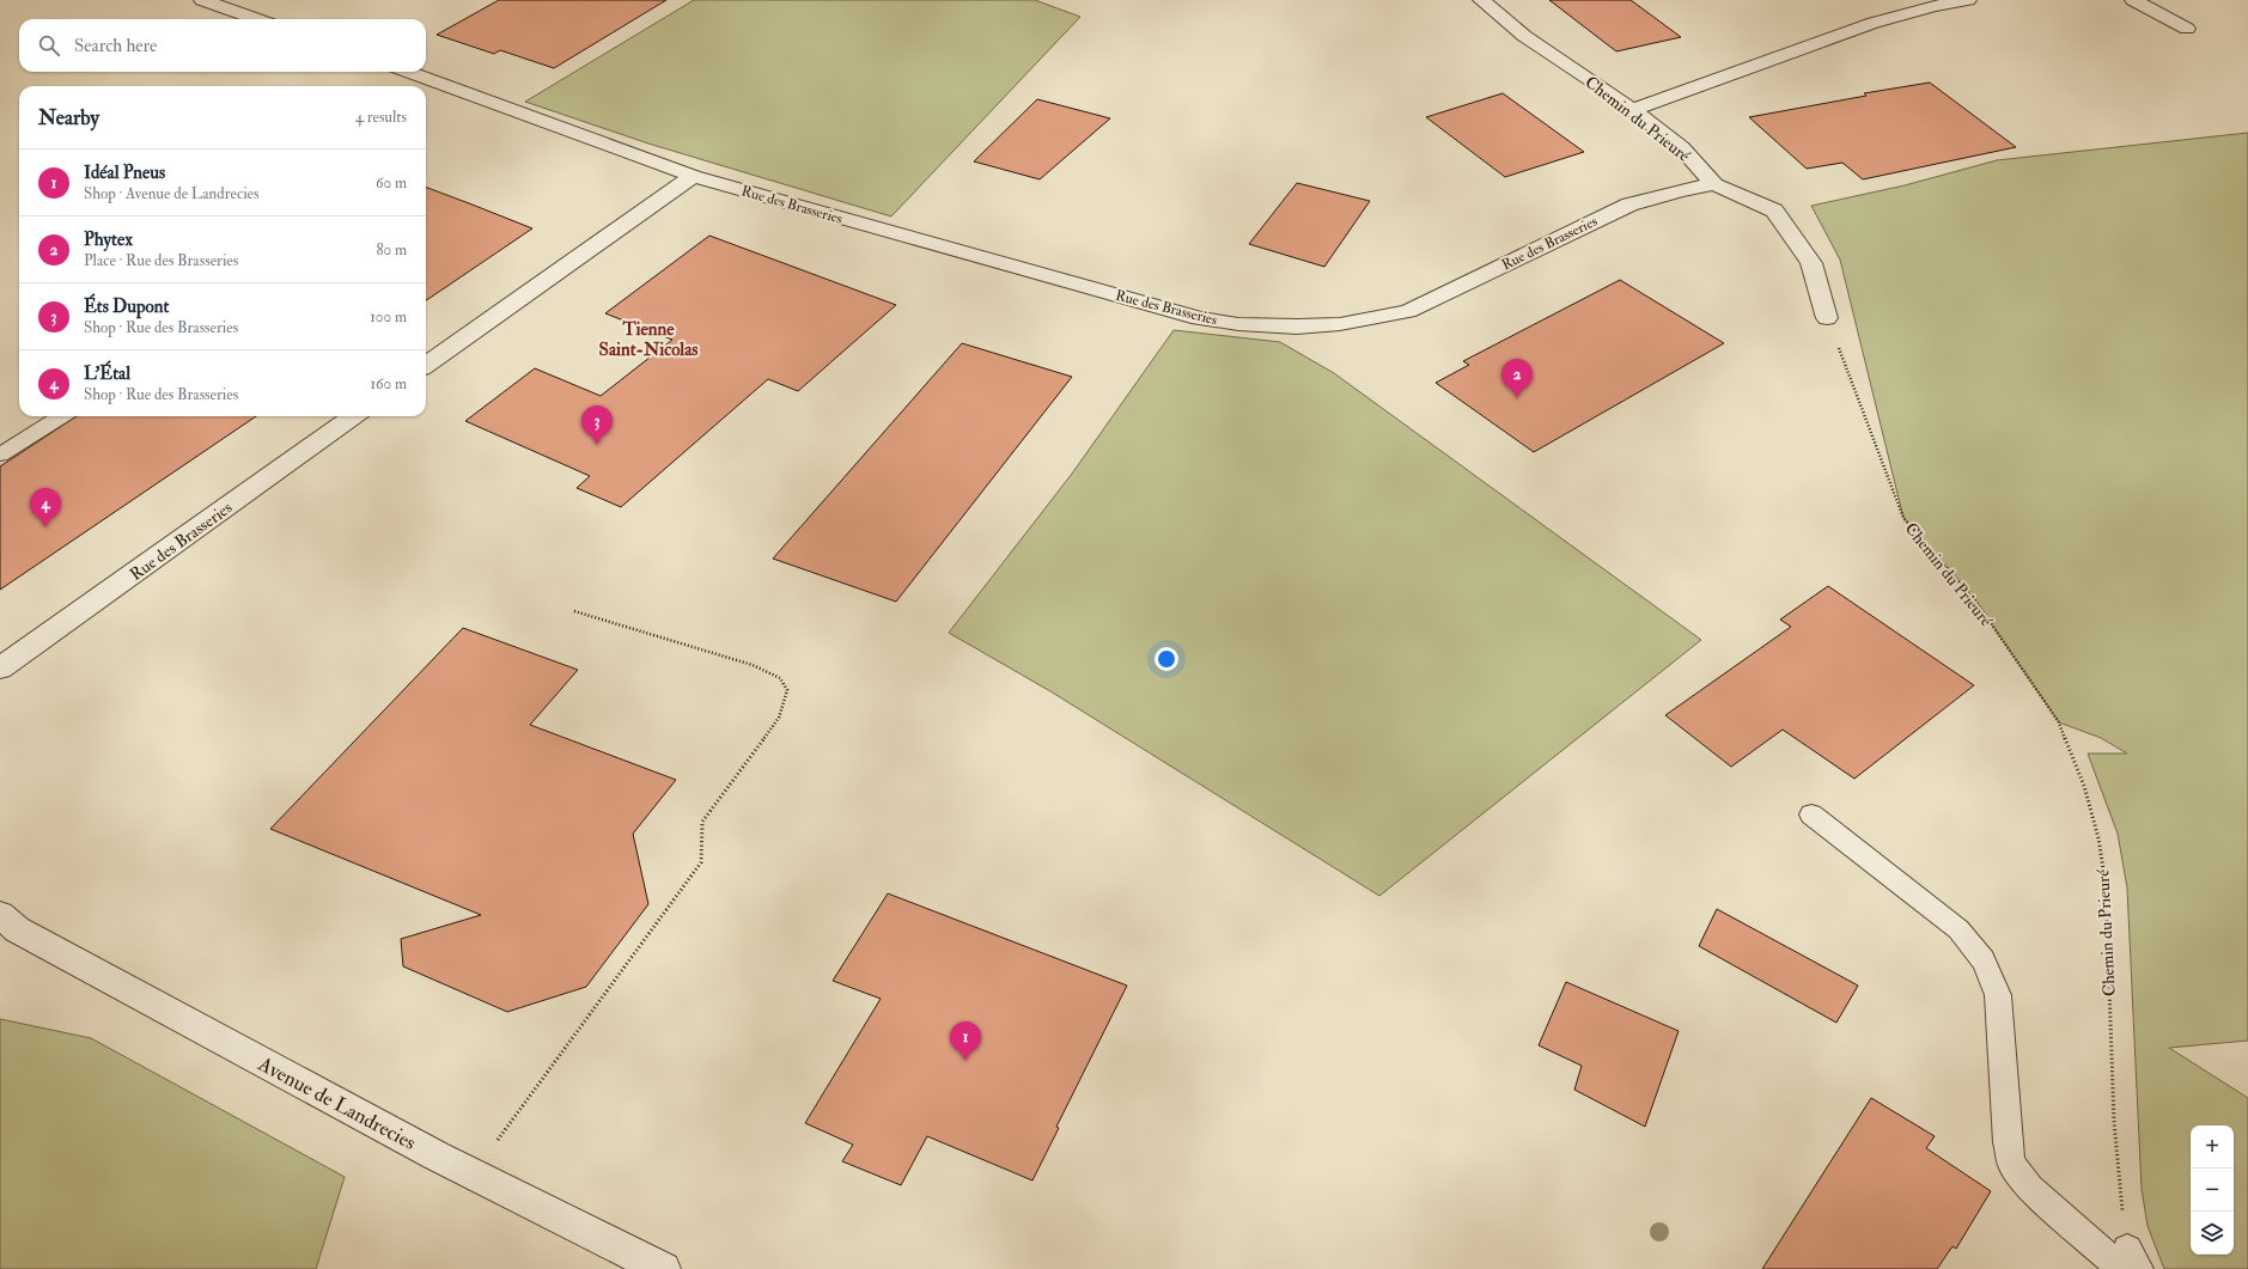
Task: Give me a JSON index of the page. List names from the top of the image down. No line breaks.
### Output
{"streets":{"street":["Chemin du Prieuré","Rue des Brasseries","Avenue de Landrecies"]},"crossings":[["Chemin du Prieuré","Rue des Brasseries"]],"districts":["Tienne Saint-Nicolas"],"page":{"search":"Search here","heading":["Nearby","4 results"],"list":[{"mark":"1","name":"Idéal Pneus","note":"Shop · Avenue de Landrecies","value":"60 m"},{"mark":"2","name":"Phytex","note":"Place · Rue des Brasseries","value":"80 m"},{"mark":"3","name":"Éts Dupont","note":"Shop · Rue des Brasseries","value":"100 m"},{"mark":"4","name":"L'Étal","note":"Shop · Rue des Brasseries","value":"160 m"}],"pins":["2","3","4","1"],"map_buttons":["+","−"]}}
